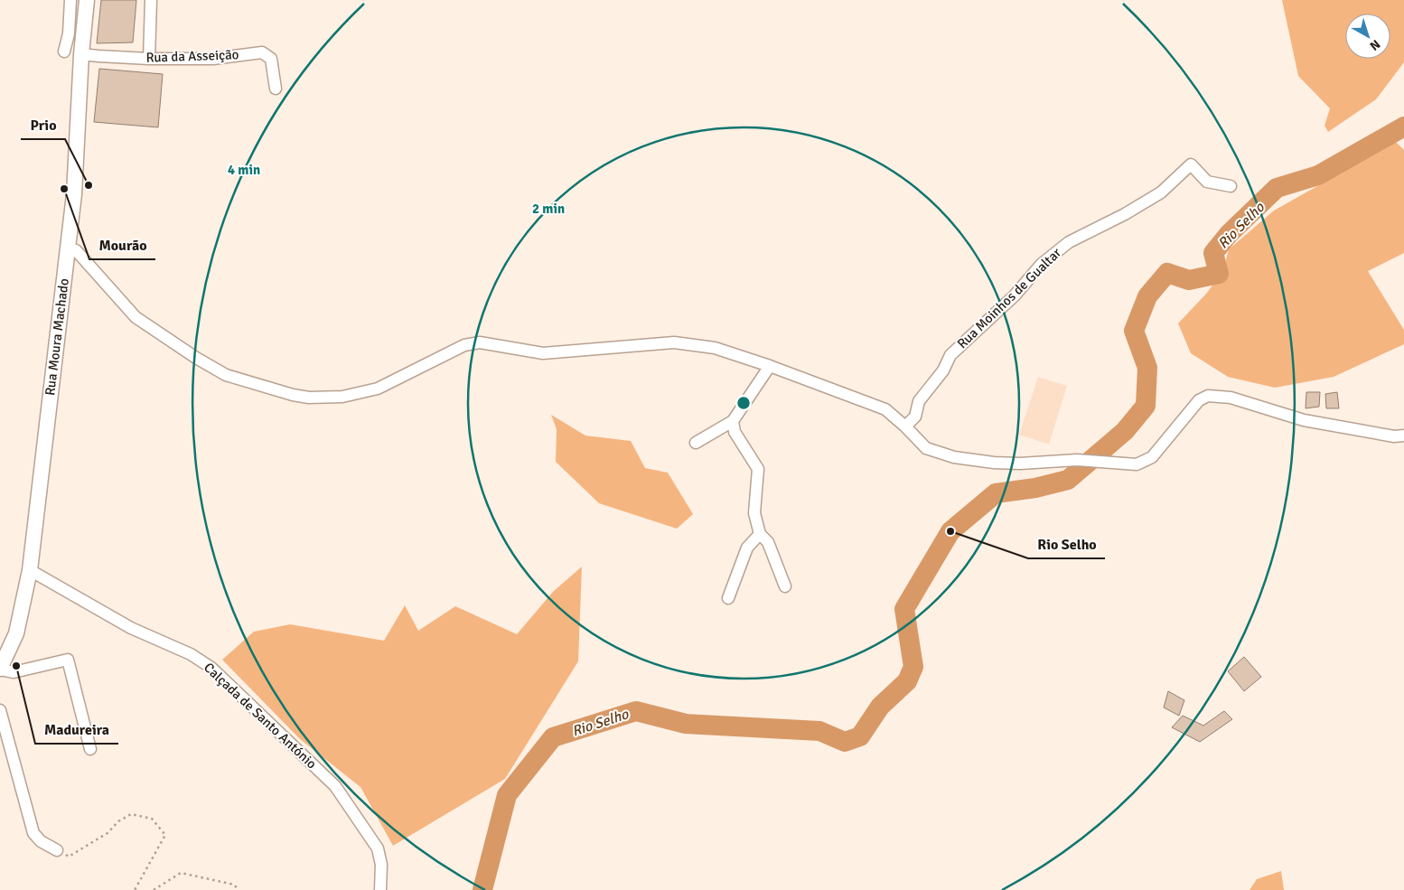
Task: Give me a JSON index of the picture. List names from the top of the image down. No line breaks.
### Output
{"streets":{"main road":["Rua Moura Machado"],"street":["Rua da Asseição","Rua Moinhos de Gualtar","Calçada de Santo António"]},"crossings":[["Rua da Asseição","Rua Moura Machado"],["Rua Moura Machado","Calçada de Santo António"]],"water":["Rio Selho"],"places":["Prio","Mourão","Rio Selho","Madureira"],"north":"bottom right","rings":["4 min","2 min"]}
